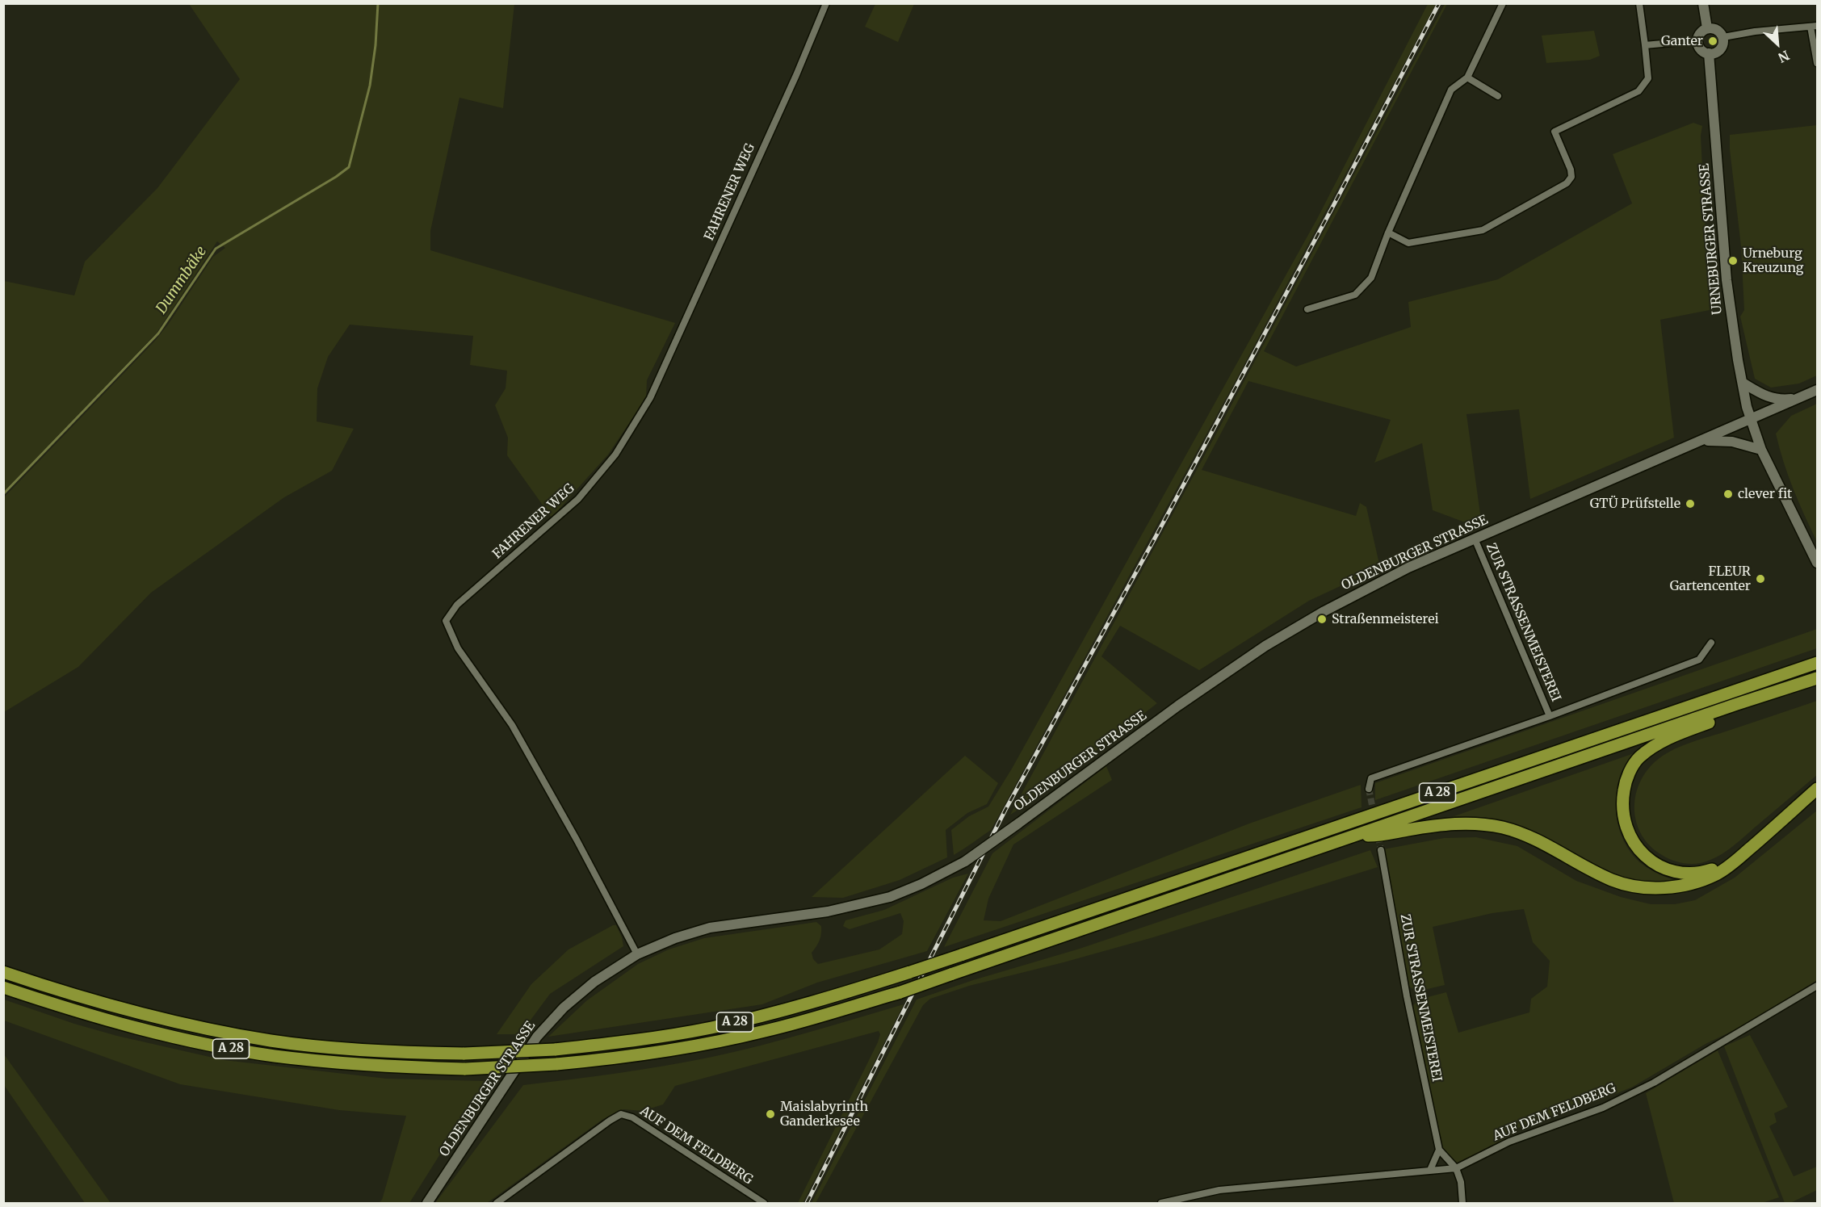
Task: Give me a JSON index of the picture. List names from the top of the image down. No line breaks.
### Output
{"streets":{"highway":["A 28"],"main road":["URNEBURGER STRASSE","OLDENBURGER STRASSE"],"street":["FAHRENER WEG","ZUR STRASSENMEISTEREI","AUF DEM FELDBERG"]},"crossings":[["FAHRENER WEG","OLDENBURGER STRASSE"],["URNEBURGER STRASSE","OLDENBURGER STRASSE"],["OLDENBURGER STRASSE","ZUR STRASSENMEISTEREI"]],"water":["Dummbäke"],"places":["Ganter","Urneburg Kreuzung","clever fit","GTÜ Prüfstelle","FLEUR Gartencenter","Straßenmeisterei","Maislabyrinth Ganderkesee"],"north":"bottom right"}
